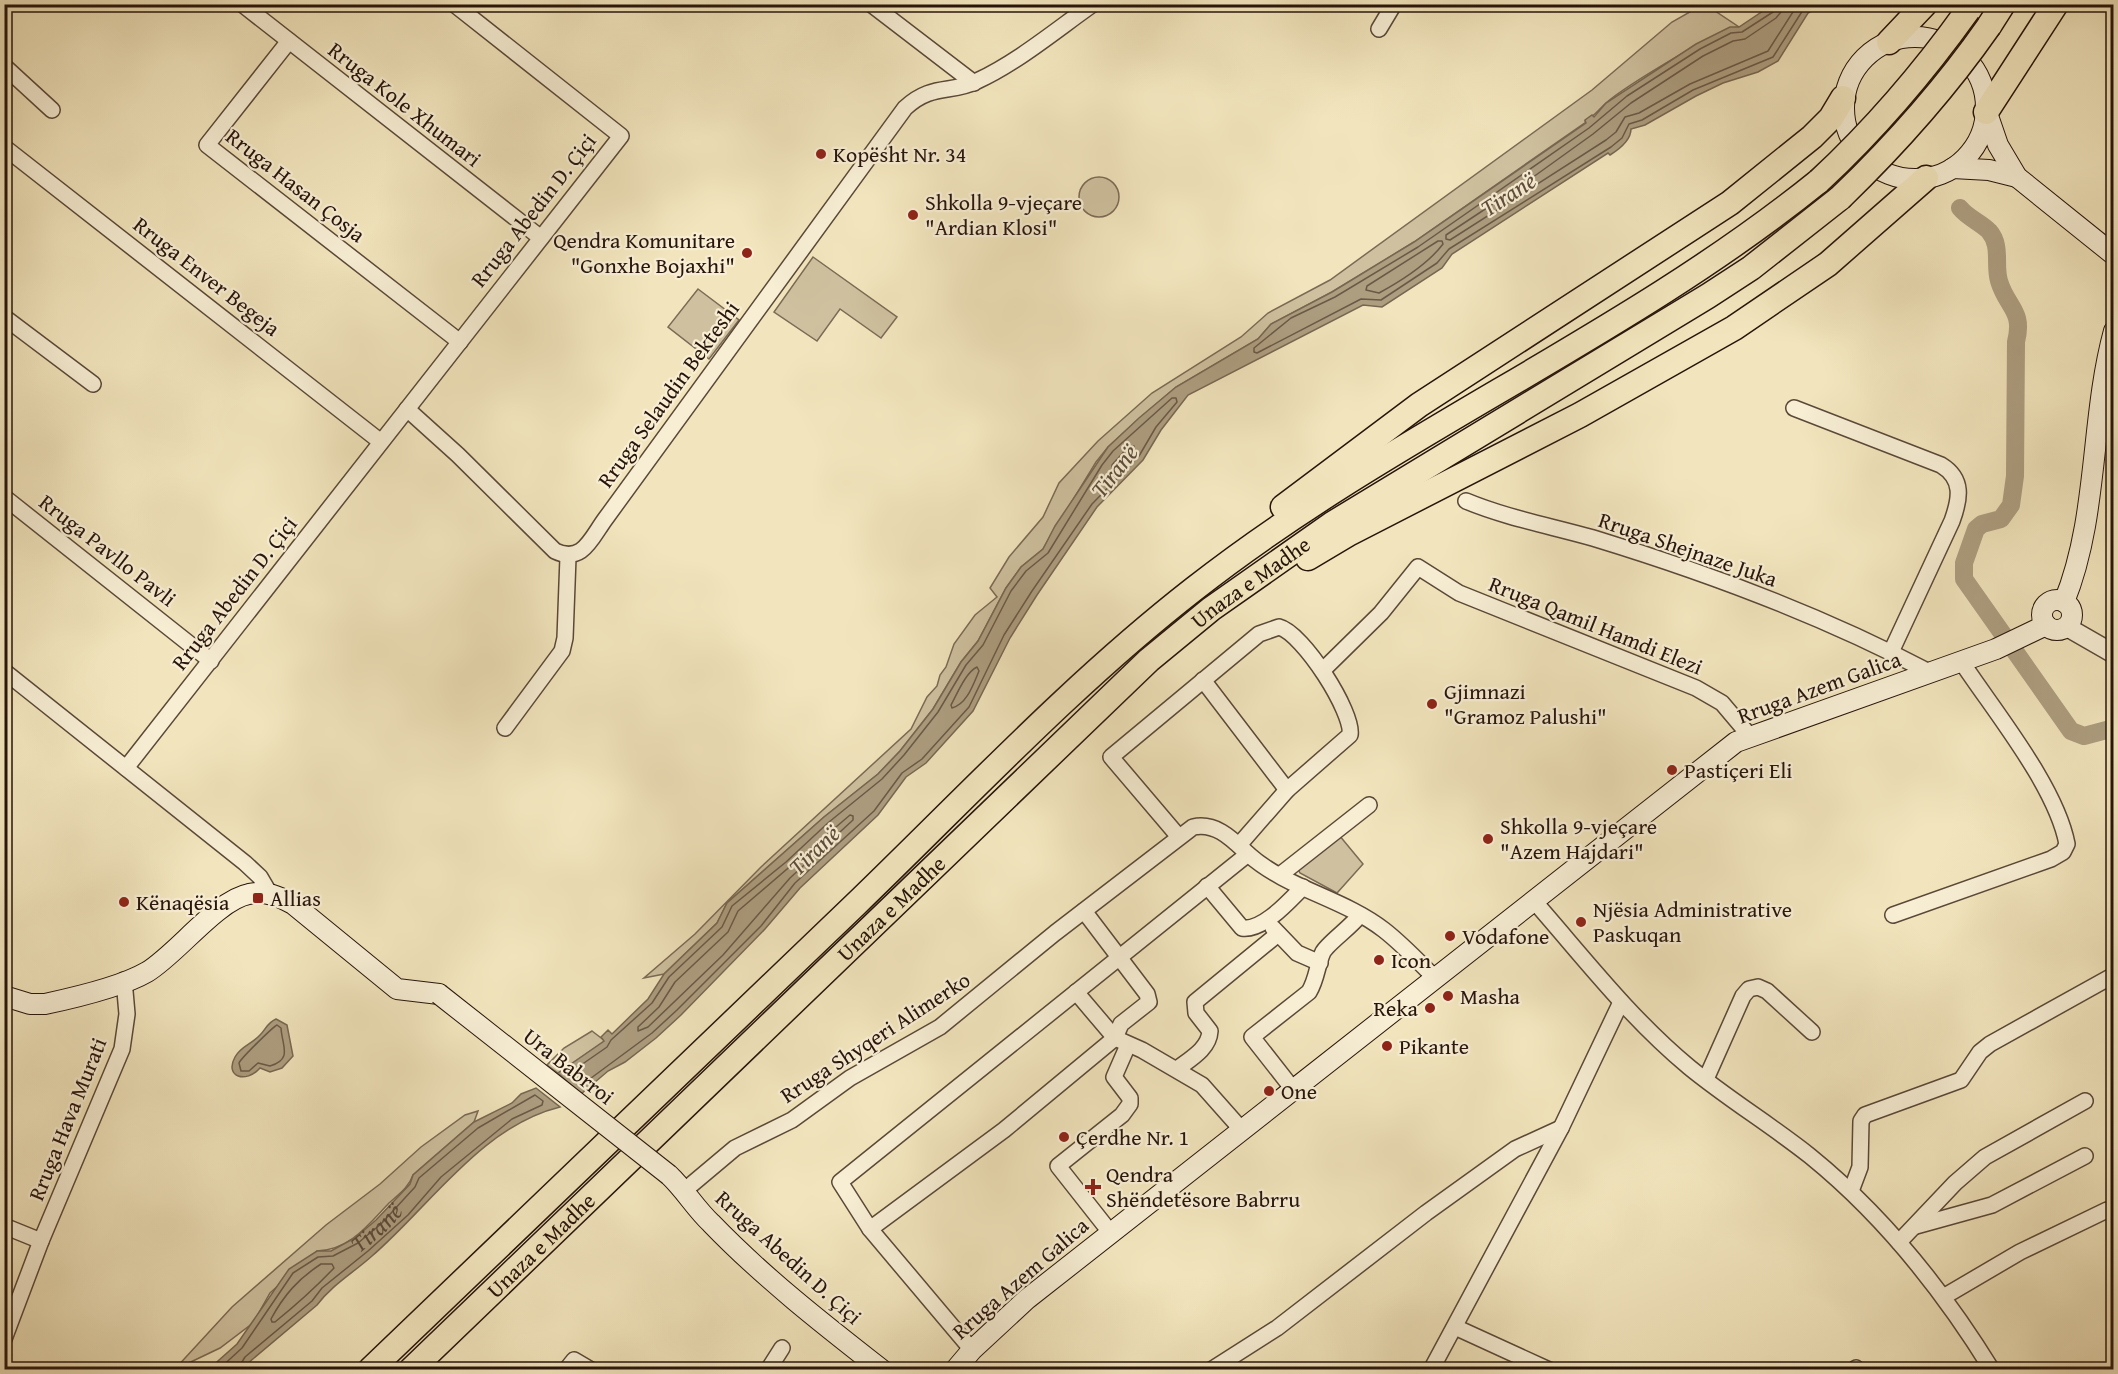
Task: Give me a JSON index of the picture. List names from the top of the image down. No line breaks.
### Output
{"streets":{"highway":["Unaza e Madhe"],"main road":["Rruga Abedin D. Çiçi","Rruga Azem Galica","Ura Babrroi"],"street":["Rruga Kole Xhumari","Rruga Hasan Çosja","Rruga Enver Begeja","Rruga Selaudin Bekteshi","Rruga Shejnaze Juka","Rruga Pavllo Pavli","Rruga Qamil Hamdi Elezi","Rruga Shyqeri Alimerko","Rruga Hava Murati"]},"crossings":[["Rruga Kole Xhumari","Rruga Hasan Çosja"],["Rruga Kole Xhumari","Rruga Abedin D. Çiçi"],["Rruga Hasan Çosja","Rruga Abedin D. Çiçi"],["Rruga Abedin D. Çiçi","Rruga Enver Begeja"],["Rruga Abedin D. Çiçi","Rruga Pavllo Pavli"],["Rruga Abedin D. Çiçi","Rruga Shyqeri Alimerko"],["Rruga Abedin D. Çiçi","Ura Babrroi"],["Rruga Shejnaze Juka","Rruga Azem Galica"],["Rruga Qamil Hamdi Elezi","Rruga Azem Galica"]],"water":["Tiranë"],"places":{"other":["Kopësht Nr. 34","Shkolla 9-vjeçare \"Ardian Klosi\"","Qendra Komunitare \"Gonxhe Bojaxhi\"","Gjimnazi \"Gramoz Palushi\"","Pastiçeri Eli","Shkolla 9-vjeçare \"Azem Hajdari\"","Kënaqësia","Njësia Administrative Paskuqan","Vodafone","Icon","Masha","Reka","Pikante","One","Çerdhe Nr. 1"],"transit":["Allias"],"health":["Qendra Shëndetësore Babrru"]}}
